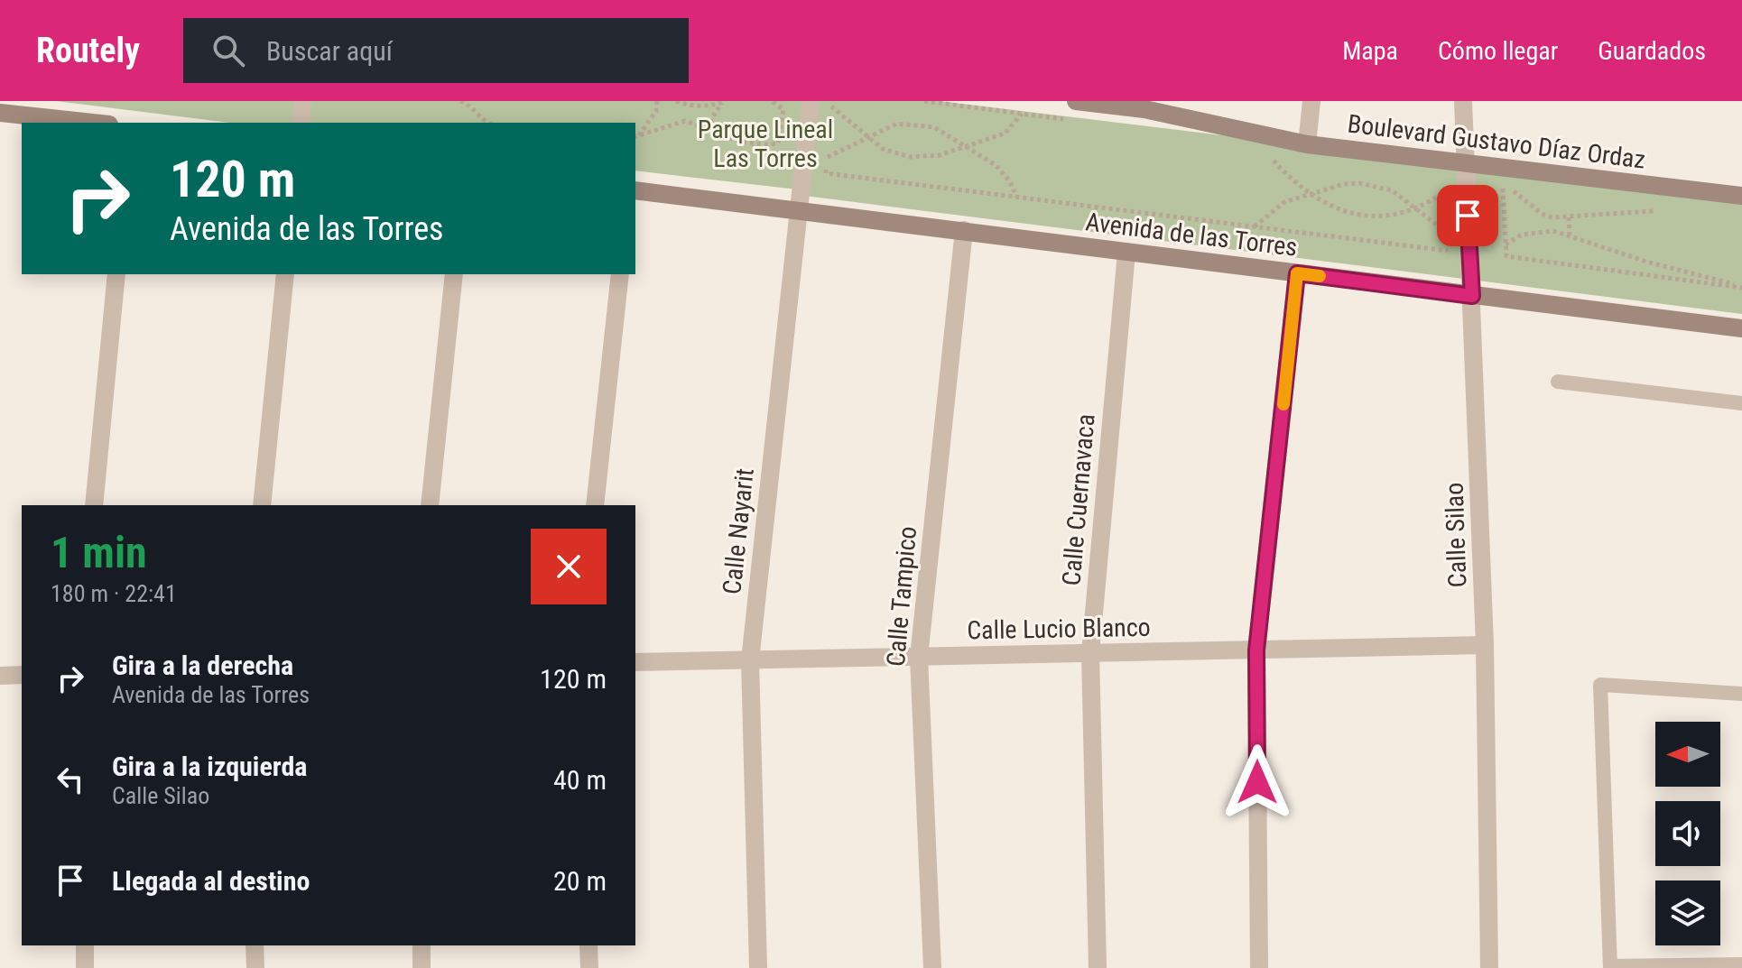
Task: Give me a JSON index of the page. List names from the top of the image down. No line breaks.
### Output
{"streets":{"street":["Boulevard Gustavo Díaz Ordaz","Avenida de las Torres","Calle Cuernavaca","Calle Nayarit","Calle Silao","Calle Tampico","Calle Lucio Blanco"]},"crossings":[["Boulevard Gustavo Díaz Ordaz","Calle Silao"],["Avenida de las Torres","Calle Cuernavaca"],["Avenida de las Torres","Calle Nayarit"],["Avenida de las Torres","Calle Silao"],["Avenida de las Torres","Calle Tampico"],["Calle Cuernavaca","Calle Lucio Blanco"],["Calle Nayarit","Calle Lucio Blanco"],["Calle Silao","Calle Lucio Blanco"],["Calle Tampico","Calle Lucio Blanco"]],"parks":["Parque Lineal Las Torres"],"north":"left","page":{"header":"Routely","search":"Buscar aquí","nav":["Mapa","Cómo llegar","Guardados"],"turn":["120 m","Avenida de las Torres"],"heading":["1 min","180 m · 22:41"],"list":[{"name":"Gira a la derecha","note":"Avenida de las Torres","value":"120 m"},{"name":"Gira a la izquierda","note":"Calle Silao","value":"40 m"},{"name":"Llegada al destino","value":"20 m"}]}}
